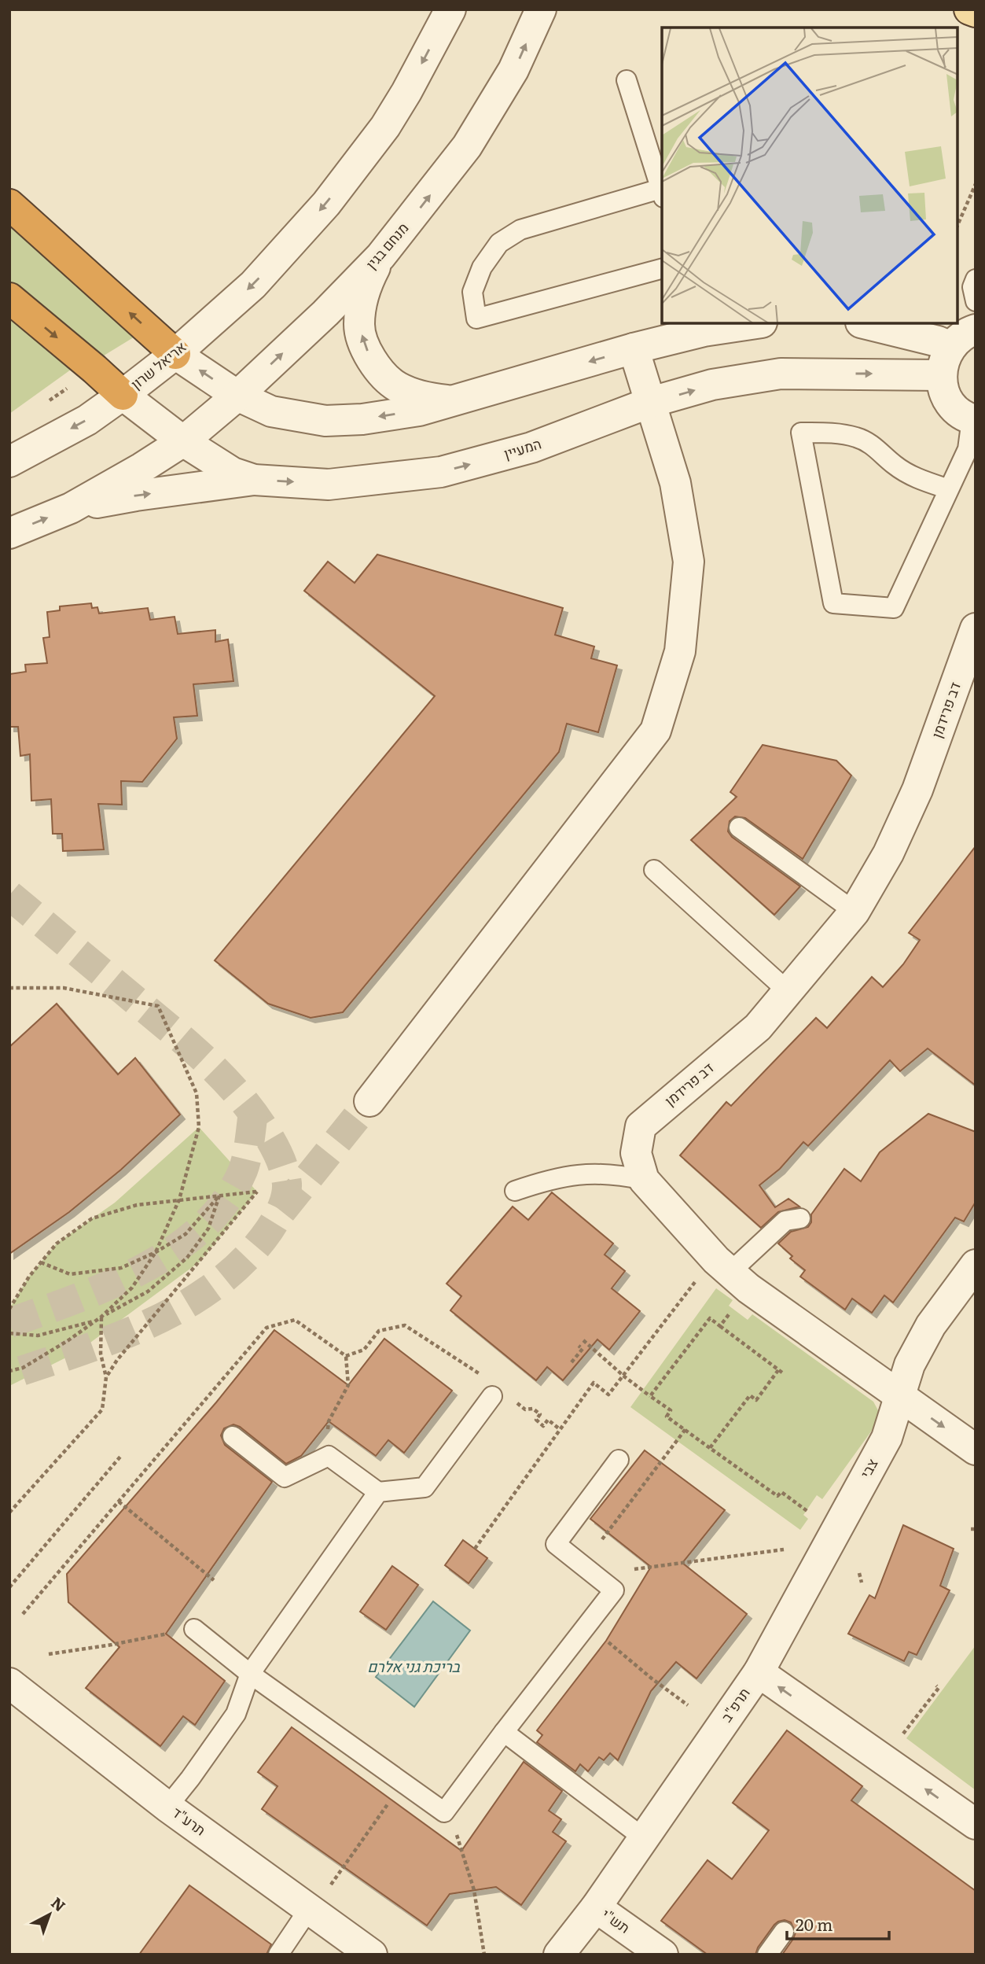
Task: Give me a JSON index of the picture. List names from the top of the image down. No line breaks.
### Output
{"streets":{"street":["מנחם בגין","אריאל שרון","המעיין","דב פרידמן","צבי","תרפ\"ב","תרע\"ד","תש\"י"]},"crossings":[["מנחם בגין","המעיין"],["אריאל שרון","המעיין"],["דב פרידמן","צבי"],["צבי","תרפ\"ב"],["תרפ\"ב","תש\"י"]],"one_way":["מנחם בגין","אריאל שרון"],"water":["בריכת גני אלרם"],"scale_bar":"20 m","north":"top right"}
